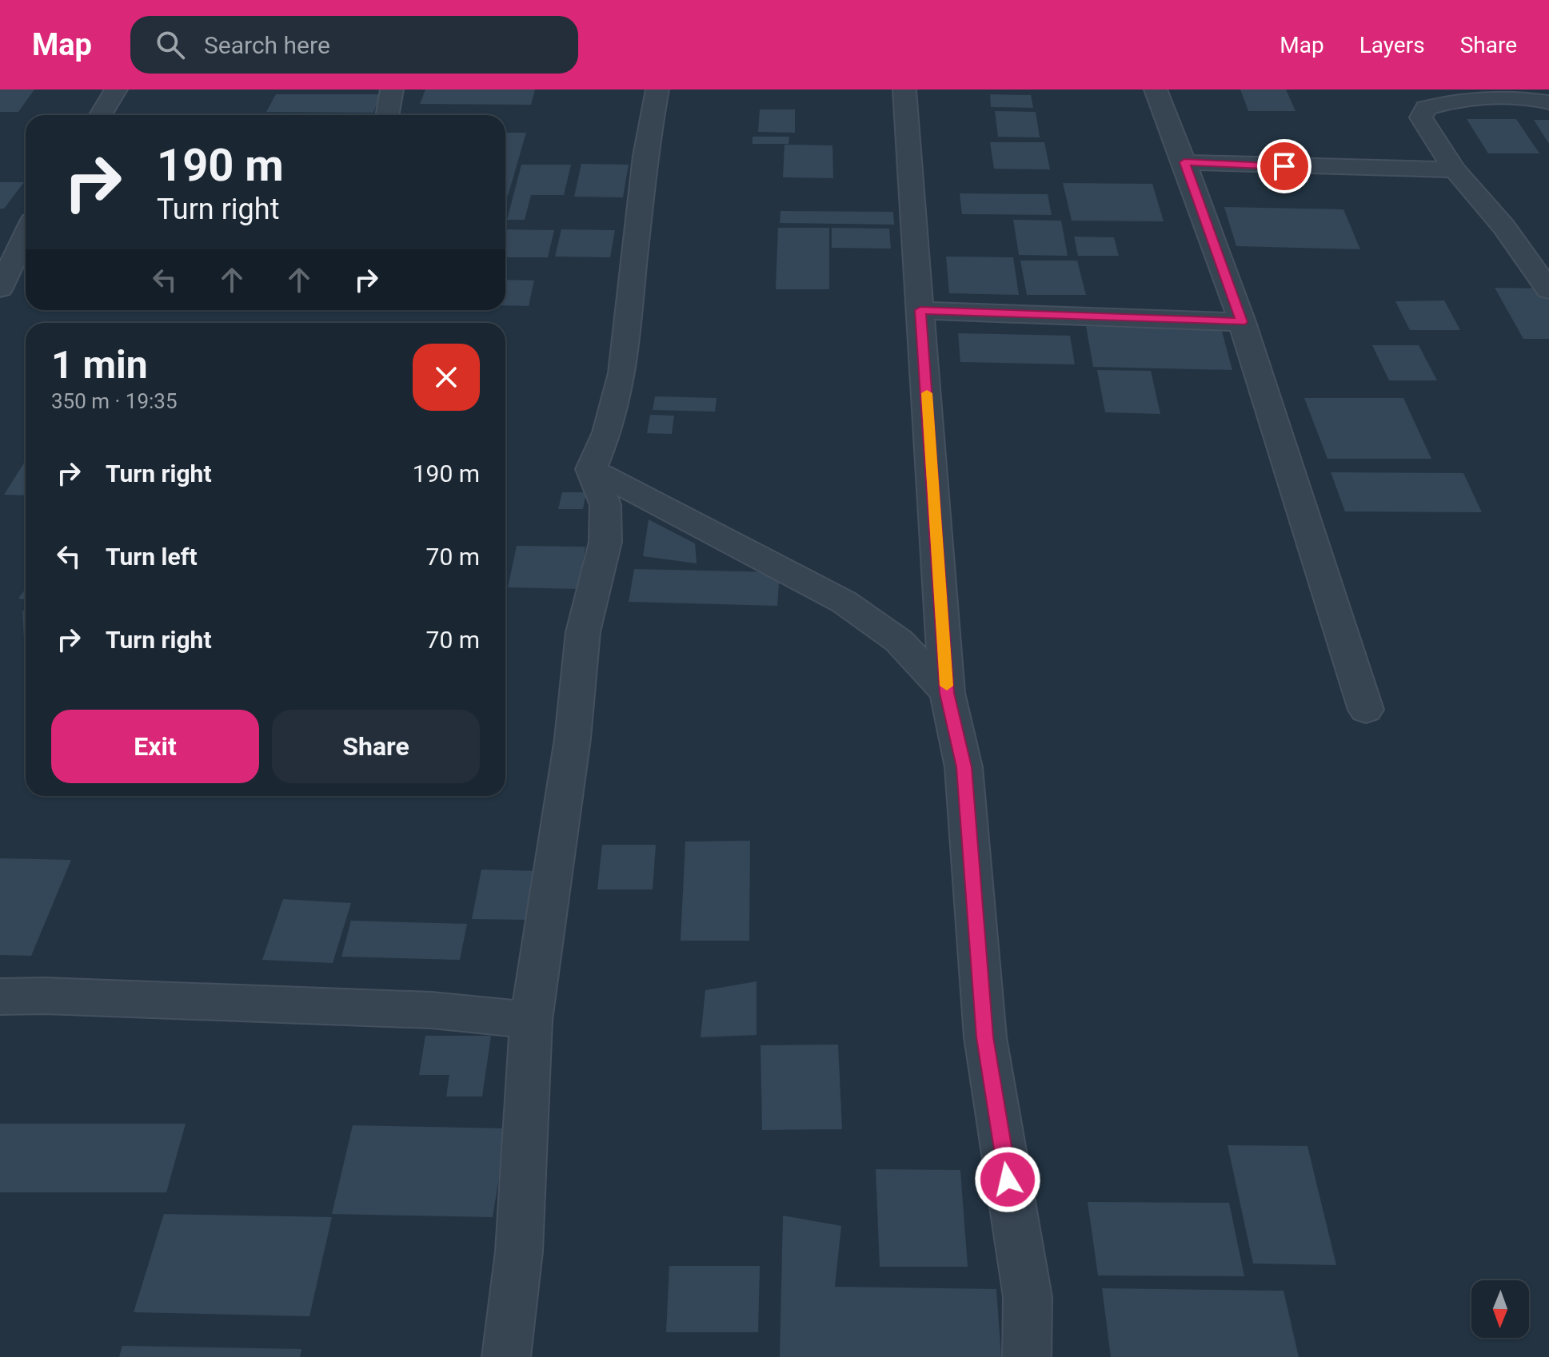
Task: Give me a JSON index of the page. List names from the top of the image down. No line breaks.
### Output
{"north":"bottom","page":{"header":"Map","search":"Search here","nav":["Map","Layers","Share"],"turn":["190 m","Turn right"],"heading":["1 min","350 m · 19:35"],"list":[{"name":"Turn right","value":"190 m"},{"name":"Turn left","value":"70 m"},{"name":"Turn right","value":"70 m"}],"buttons":["Exit","Share"]}}
